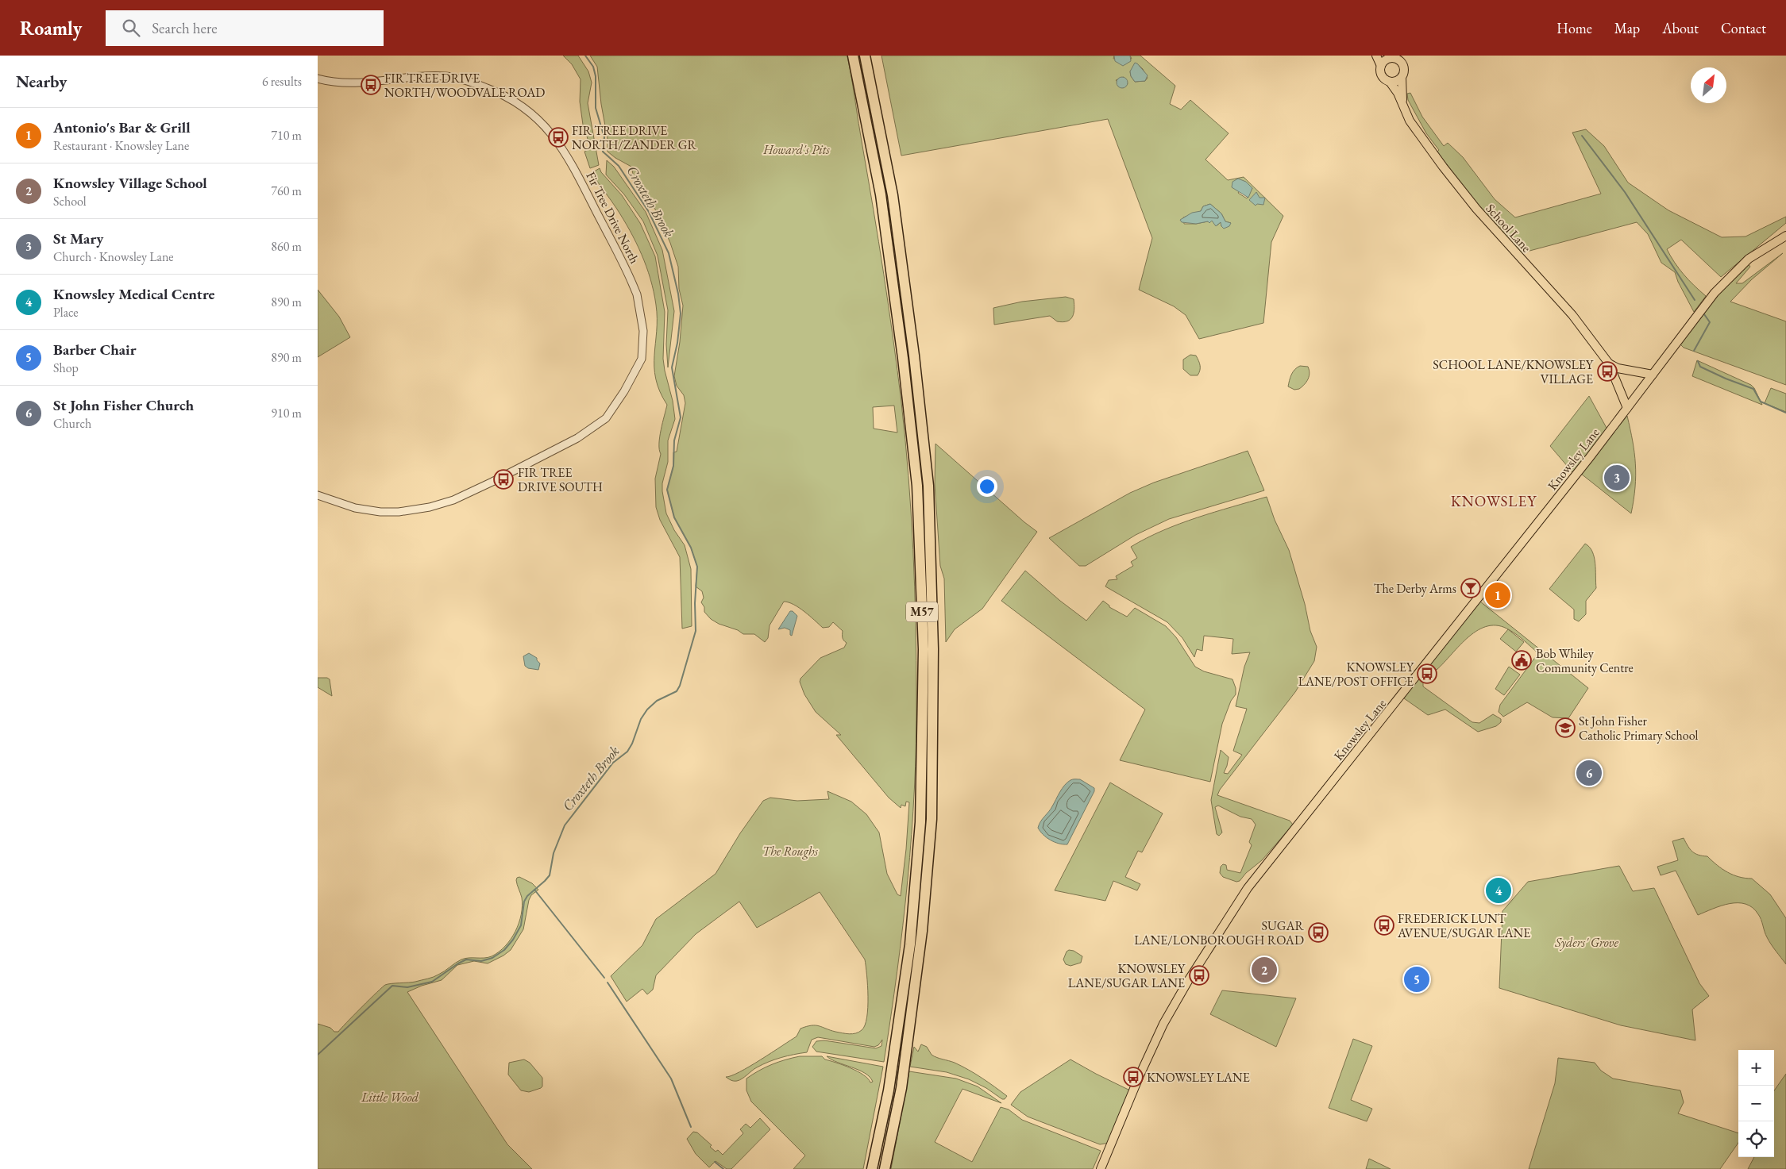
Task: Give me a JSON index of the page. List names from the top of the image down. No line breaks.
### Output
{"streets":{"highway":["M57"],"main road":["School Lane","Knowsley Lane"],"street":["Fir Tree Drive North"]},"crossings":[["School Lane","Knowsley Lane"]],"districts":["KNOWSLEY"],"water":["Croxteth Brook"],"parks":["Howard's Pits","The Roughs","Syders' Grove","Little Wood"],"places":{"bus stop":["FIR TREE DRIVE NORTH/WOODVALE ROAD","FIR TREE DRIVE NORTH/ZANDER GR","SCHOOL LANE/KNOWSLEY VILLAGE","FIR TREE DRIVE SOUTH","KNOWSLEY LANE/POST OFFICE","FREDERICK LUNT AVENUE/SUGAR LANE","SUGAR LANE/LONBOROUGH ROAD","KNOWSLEY LANE/SUGAR LANE","KNOWSLEY LANE"],"bar":["The Derby Arms"],"public building":["Bob Whiley Community Centre"],"school or university":["St John Fisher Catholic Primary School"]},"north":"top right","page":{"header":"Roamly","search":"Search here","nav":["Home","Map","About","Contact"],"heading":["Nearby","6 results"],"list":[{"mark":"1","name":"Antonio's Bar & Grill","note":"Restaurant · Knowsley Lane","value":"710 m"},{"mark":"2","name":"Knowsley Village School","note":"School","value":"760 m"},{"mark":"3","name":"St Mary","note":"Church · Knowsley Lane","value":"860 m"},{"mark":"4","name":"Knowsley Medical Centre","note":"Place","value":"890 m"},{"mark":"5","name":"Barber Chair","note":"Shop","value":"890 m"},{"mark":"6","name":"St John Fisher Church","note":"Church","value":"910 m"}],"pins":["3","1","6","4","2","5"],"map_buttons":["+","−"]}}
